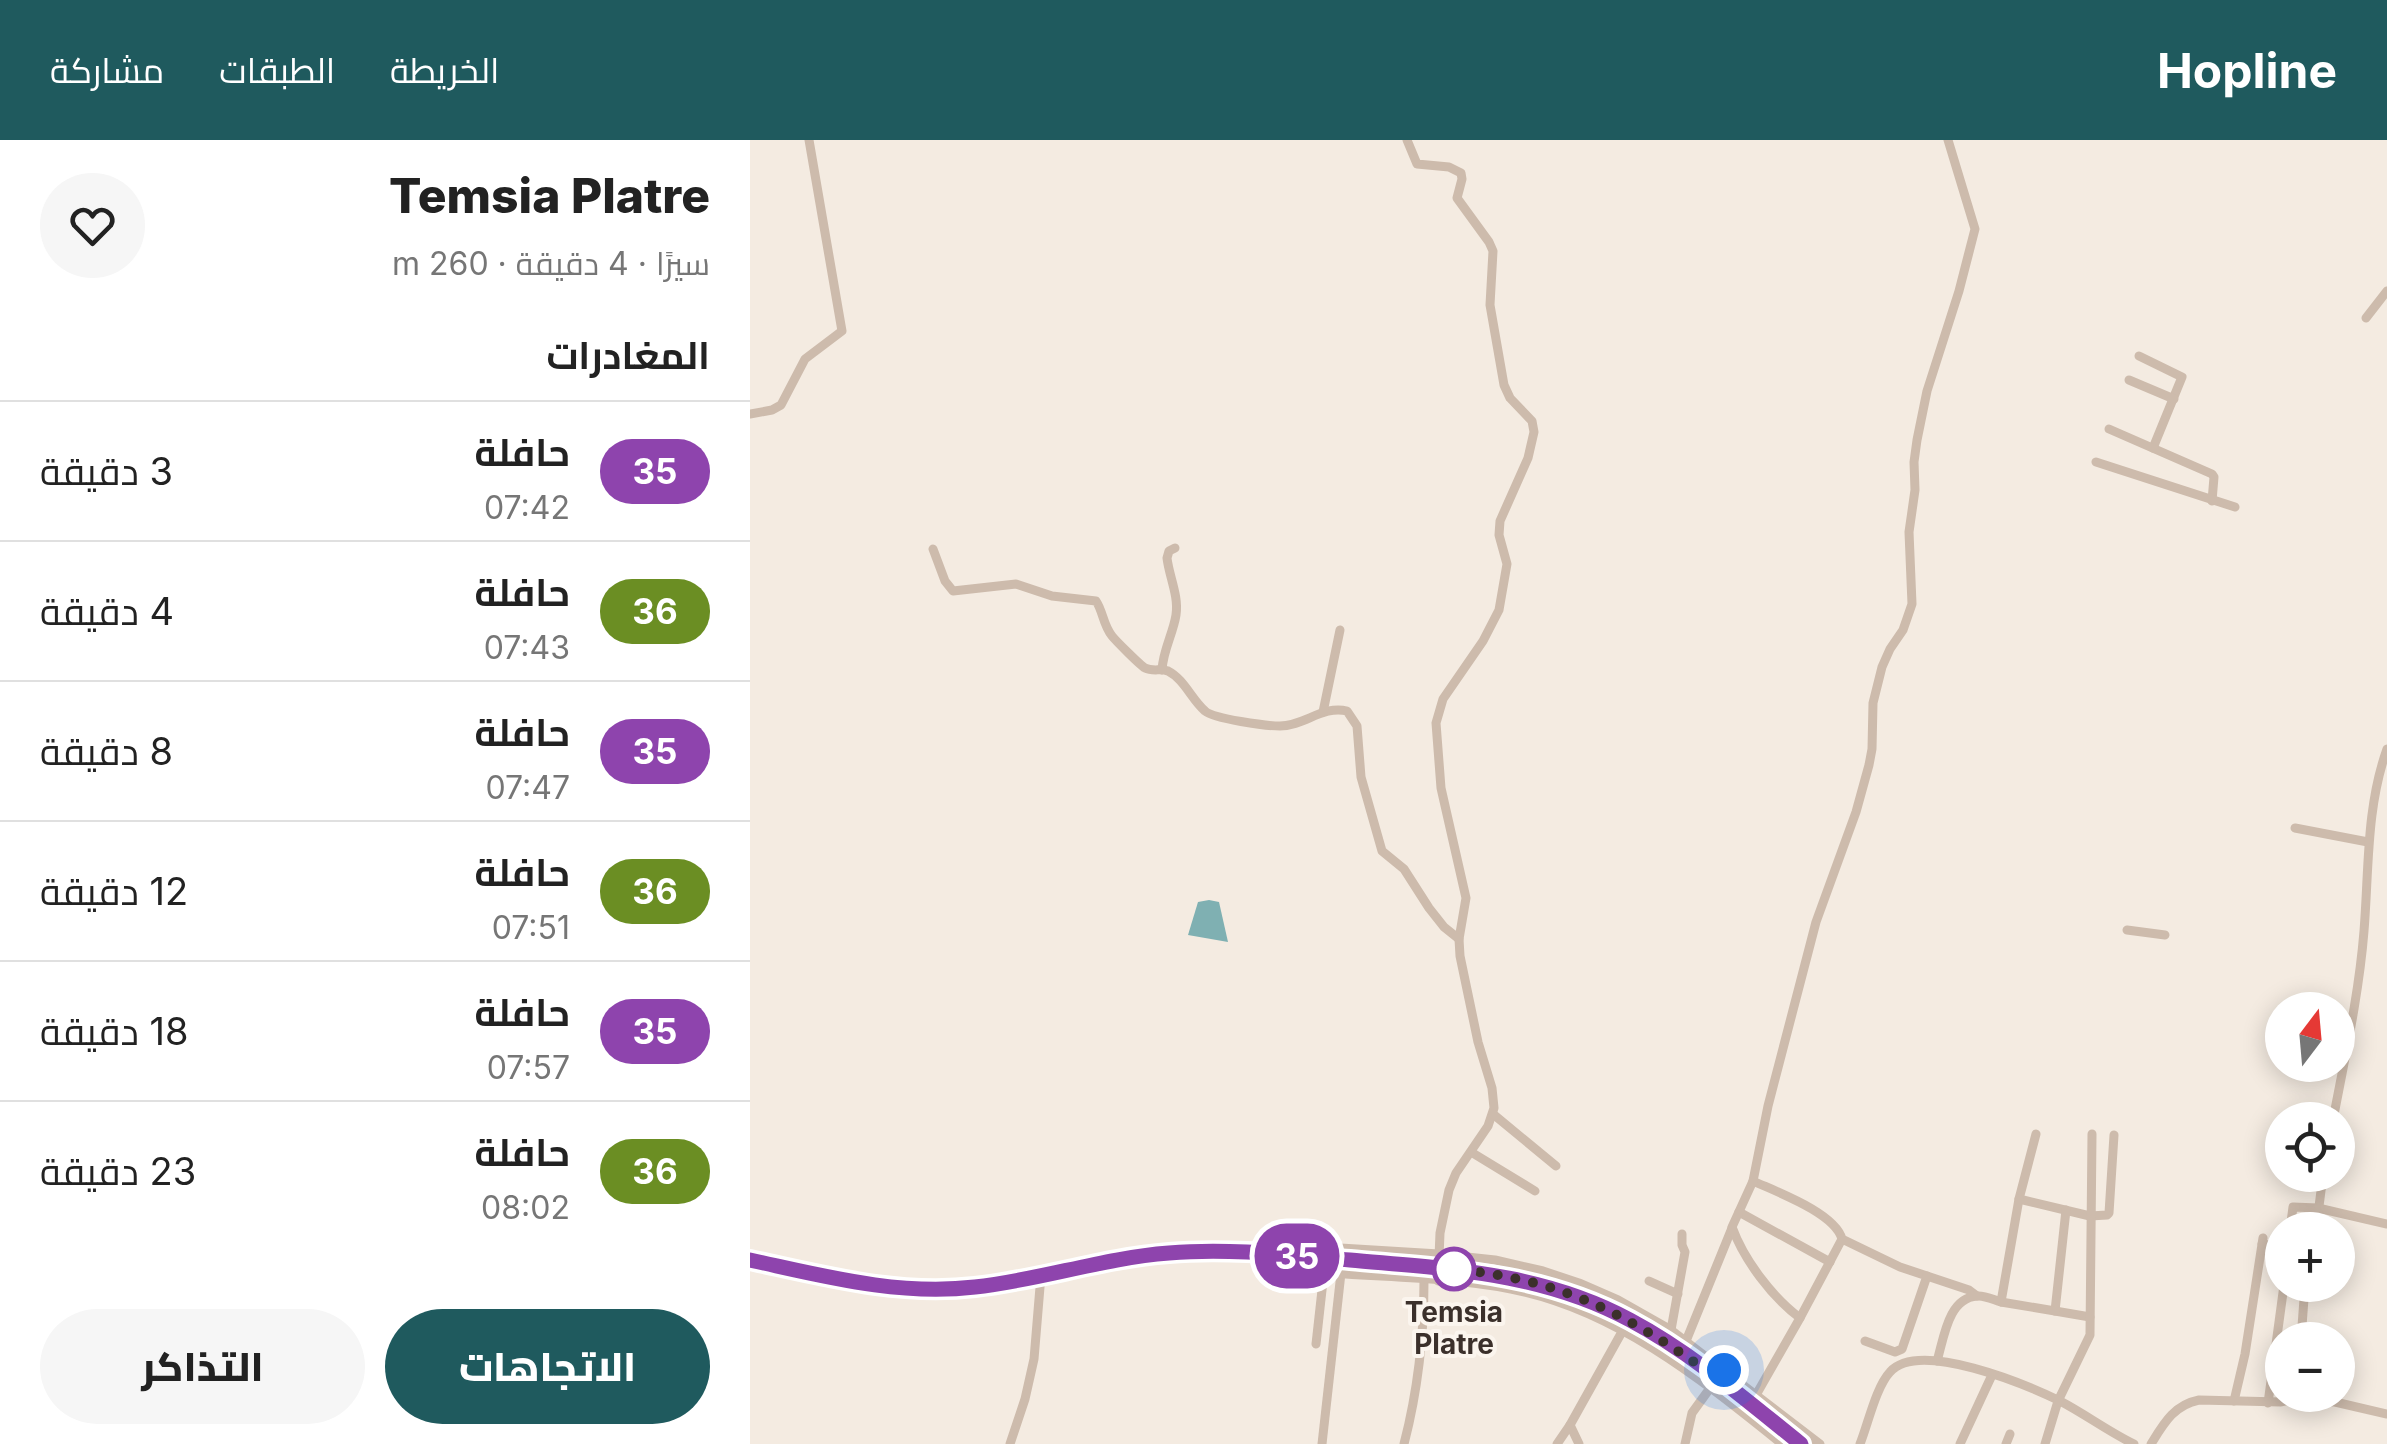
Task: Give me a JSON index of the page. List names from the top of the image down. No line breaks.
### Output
{"places":["Temsia Platre"],"lines":["bus line 35"],"north":"top","page":{"header":"Hopline","nav":["الخريطة","الطبقات","مشاركة"],"on_map":"35","heading":[["Temsia Platre","سيرًا · 4 دقيقة · 260 m"],"المغادرات"],"list":[{"mark":"35","name":"حافلة","note":"07:42","value":"3 دقيقة"},{"mark":"36","name":"حافلة","note":"07:43","value":"4 دقيقة"},{"mark":"35","name":"حافلة","note":"07:47","value":"8 دقيقة"},{"mark":"36","name":"حافلة","note":"07:51","value":"12 دقيقة"},{"mark":"35","name":"حافلة","note":"07:57","value":"18 دقيقة"},{"mark":"36","name":"حافلة","note":"08:02","value":"23 دقيقة"}],"map_buttons":["+","−"],"buttons":["الاتجاهات","التذاكر"]}}
